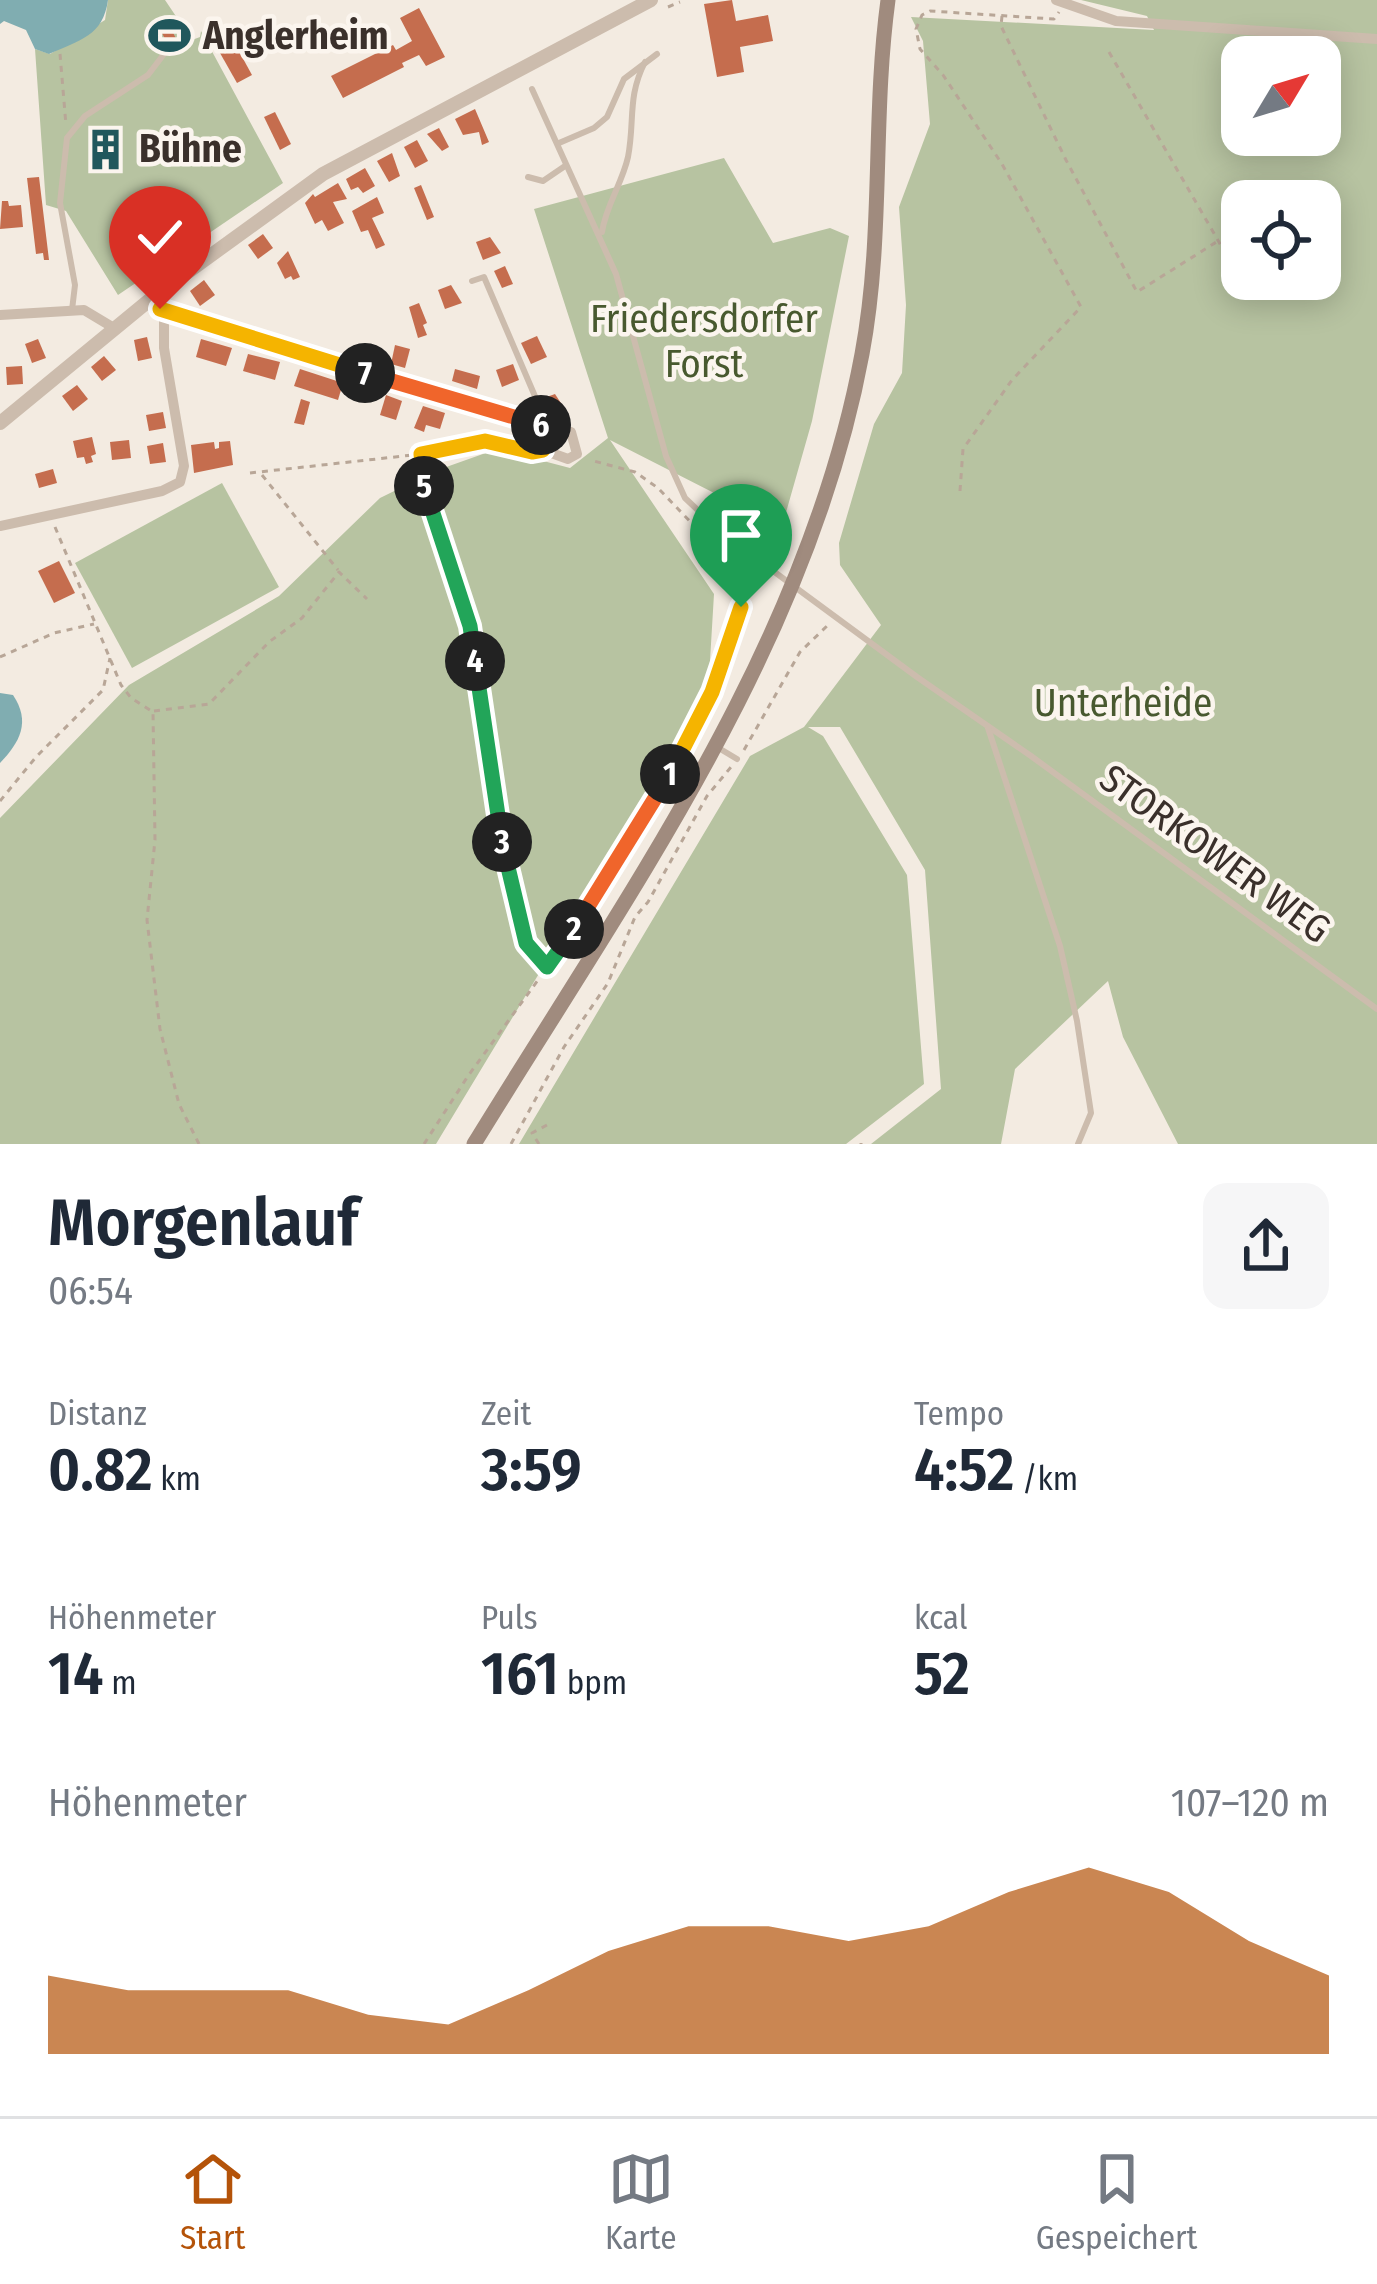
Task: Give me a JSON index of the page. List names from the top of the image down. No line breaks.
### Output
{"streets":{"lane":["STORKOWER WEG"]},"parks":["Friedersdorfer Forst","Unterheide"],"places":{"sports":["Anglerheim"],"building":["Bühne"]},"north":"top right","page":{"pins":["7","6","5","4","1","3","2"],"heading":["Morgenlauf","06:54"],"stats":[["Distanz","0.82 km"],["Zeit","3:59"],["Tempo","4:52 /km"],["Höhenmeter","14 m"],["Puls","161 bpm"],["kcal","52"]],"chart":["Höhenmeter","107–120 m"],"tabs":["Start","Karte","Gespeichert"]}}
